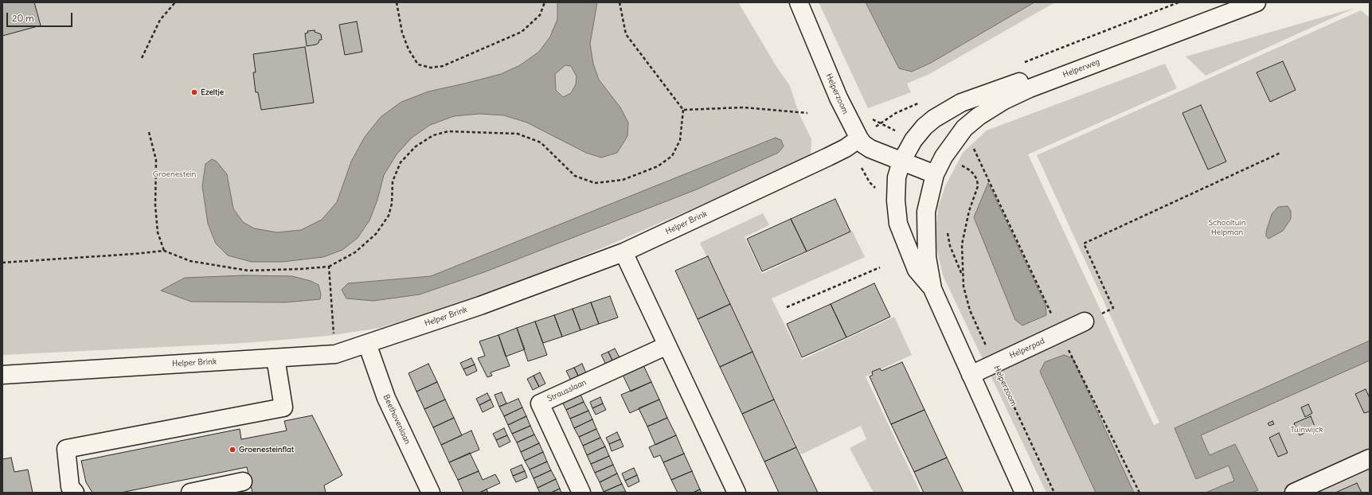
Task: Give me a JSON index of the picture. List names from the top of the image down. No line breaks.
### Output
{"streets":{"street":["Helperweg","Helperzoom","Helper Brink","Helperpad","Strausslaan","Beethovenlaan"]},"crossings":[["Helperweg","Helperzoom"],["Helperzoom","Helper Brink"],["Helperzoom","Helperpad"],["Helper Brink","Beethovenlaan"]],"parks":["Groenestein","Schooltuin Helpman","Tuinwijck"],"places":["Ezeltje","Groenesteinflat"],"scale_bar":"20 m"}
